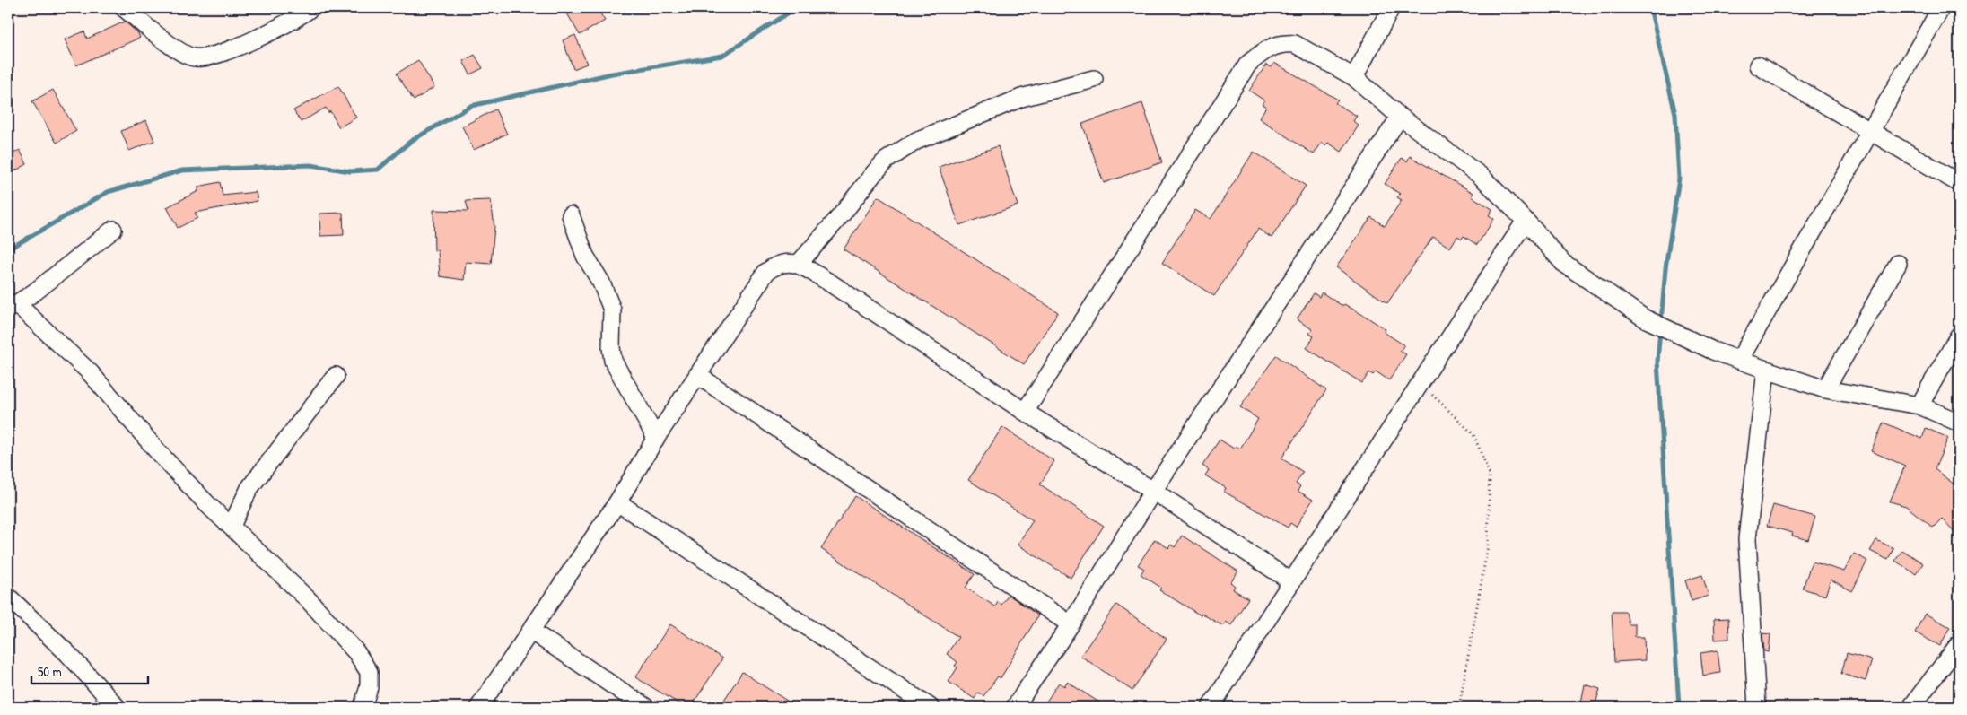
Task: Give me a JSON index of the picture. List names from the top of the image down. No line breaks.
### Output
{"scale_bar":"50 m"}
